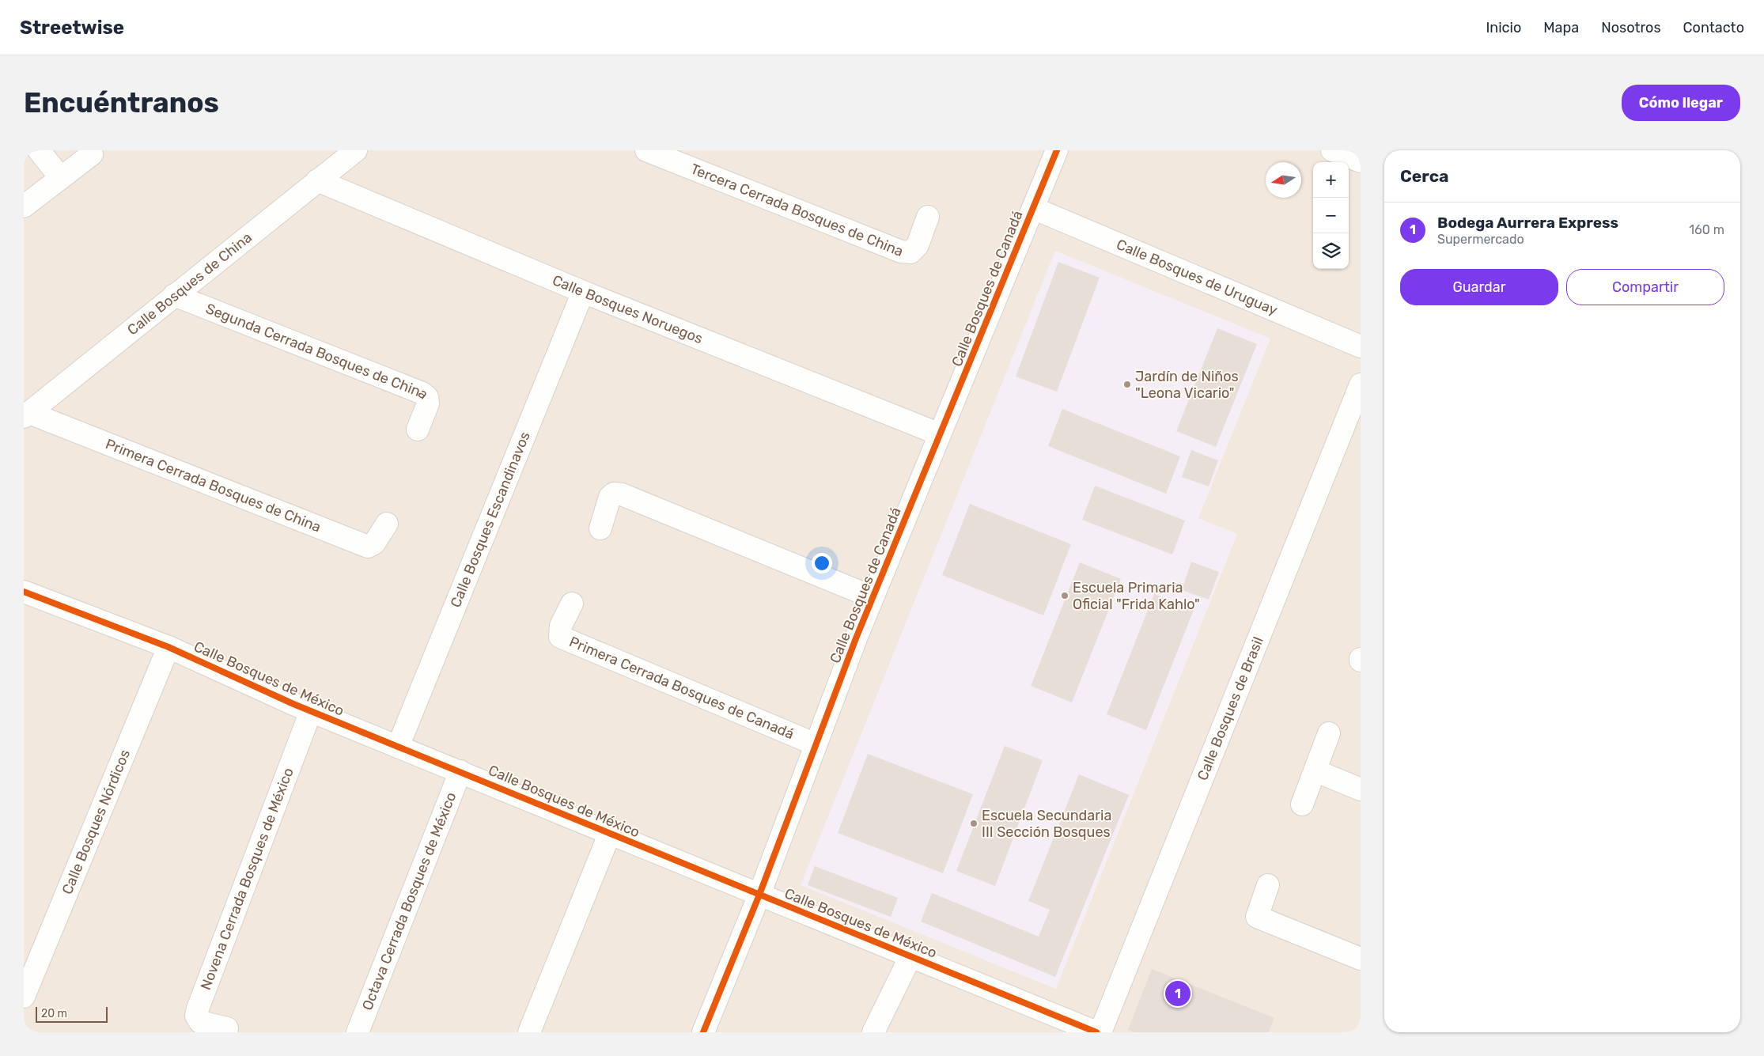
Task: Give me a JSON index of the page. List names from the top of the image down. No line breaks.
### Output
{"streets":{"street":["Tercera Cerrada Bosques de China","Calle Bosques de Uruguay","Calle Bosques de China","Calle Bosques de Canadá","Calle Bosques Noruegos","Segunda Cerrada Bosques de China","Primera Cerrada Bosques de China","Calle Bosques Escandinavos","Calle Bosques de México","Primera Cerrada Bosques de Canadá","Calle Bosques de Brasil","Calle Bosques Nórdicos","Novena Cerrada Bosques de México","Octava Cerrada Bosques de México"]},"crossings":[["Calle Bosques de Uruguay","Calle Bosques de Canadá"],["Calle Bosques de China","Calle Bosques Noruegos"],["Calle Bosques de China","Segunda Cerrada Bosques de China"],["Calle Bosques de China","Primera Cerrada Bosques de China"],["Calle Bosques de Canadá","Calle Bosques Noruegos"],["Calle Bosques de Canadá","Calle Bosques de México"],["Calle Bosques de Canadá","Primera Cerrada Bosques de Canadá"],["Calle Bosques Noruegos","Calle Bosques Escandinavos"],["Calle Bosques Escandinavos","Calle Bosques de México"],["Calle Bosques de México","Calle Bosques Nórdicos"],["Calle Bosques de México","Novena Cerrada Bosques de México"],["Calle Bosques de México","Octava Cerrada Bosques de México"]],"places":["Jardín de Niños \"Leona Vicario\"","Escuela Primaria Oficial \"Frida Kahlo\"","Escuela Secundaria III Sección Bosques"],"scale_bar":"20 m","north":"left","page":{"header":"Streetwise","nav":["Inicio","Mapa","Nosotros","Contacto"],"buttons":["Cómo llegar",["Guardar","Compartir"]],"title":"Encuéntranos","heading":"Cerca","map_buttons":["+","−"],"list":[{"mark":"1","name":"Bodega Aurrera Express","note":"Supermercado","value":"160 m"}],"pins":"1","scale":"20 m"}}
